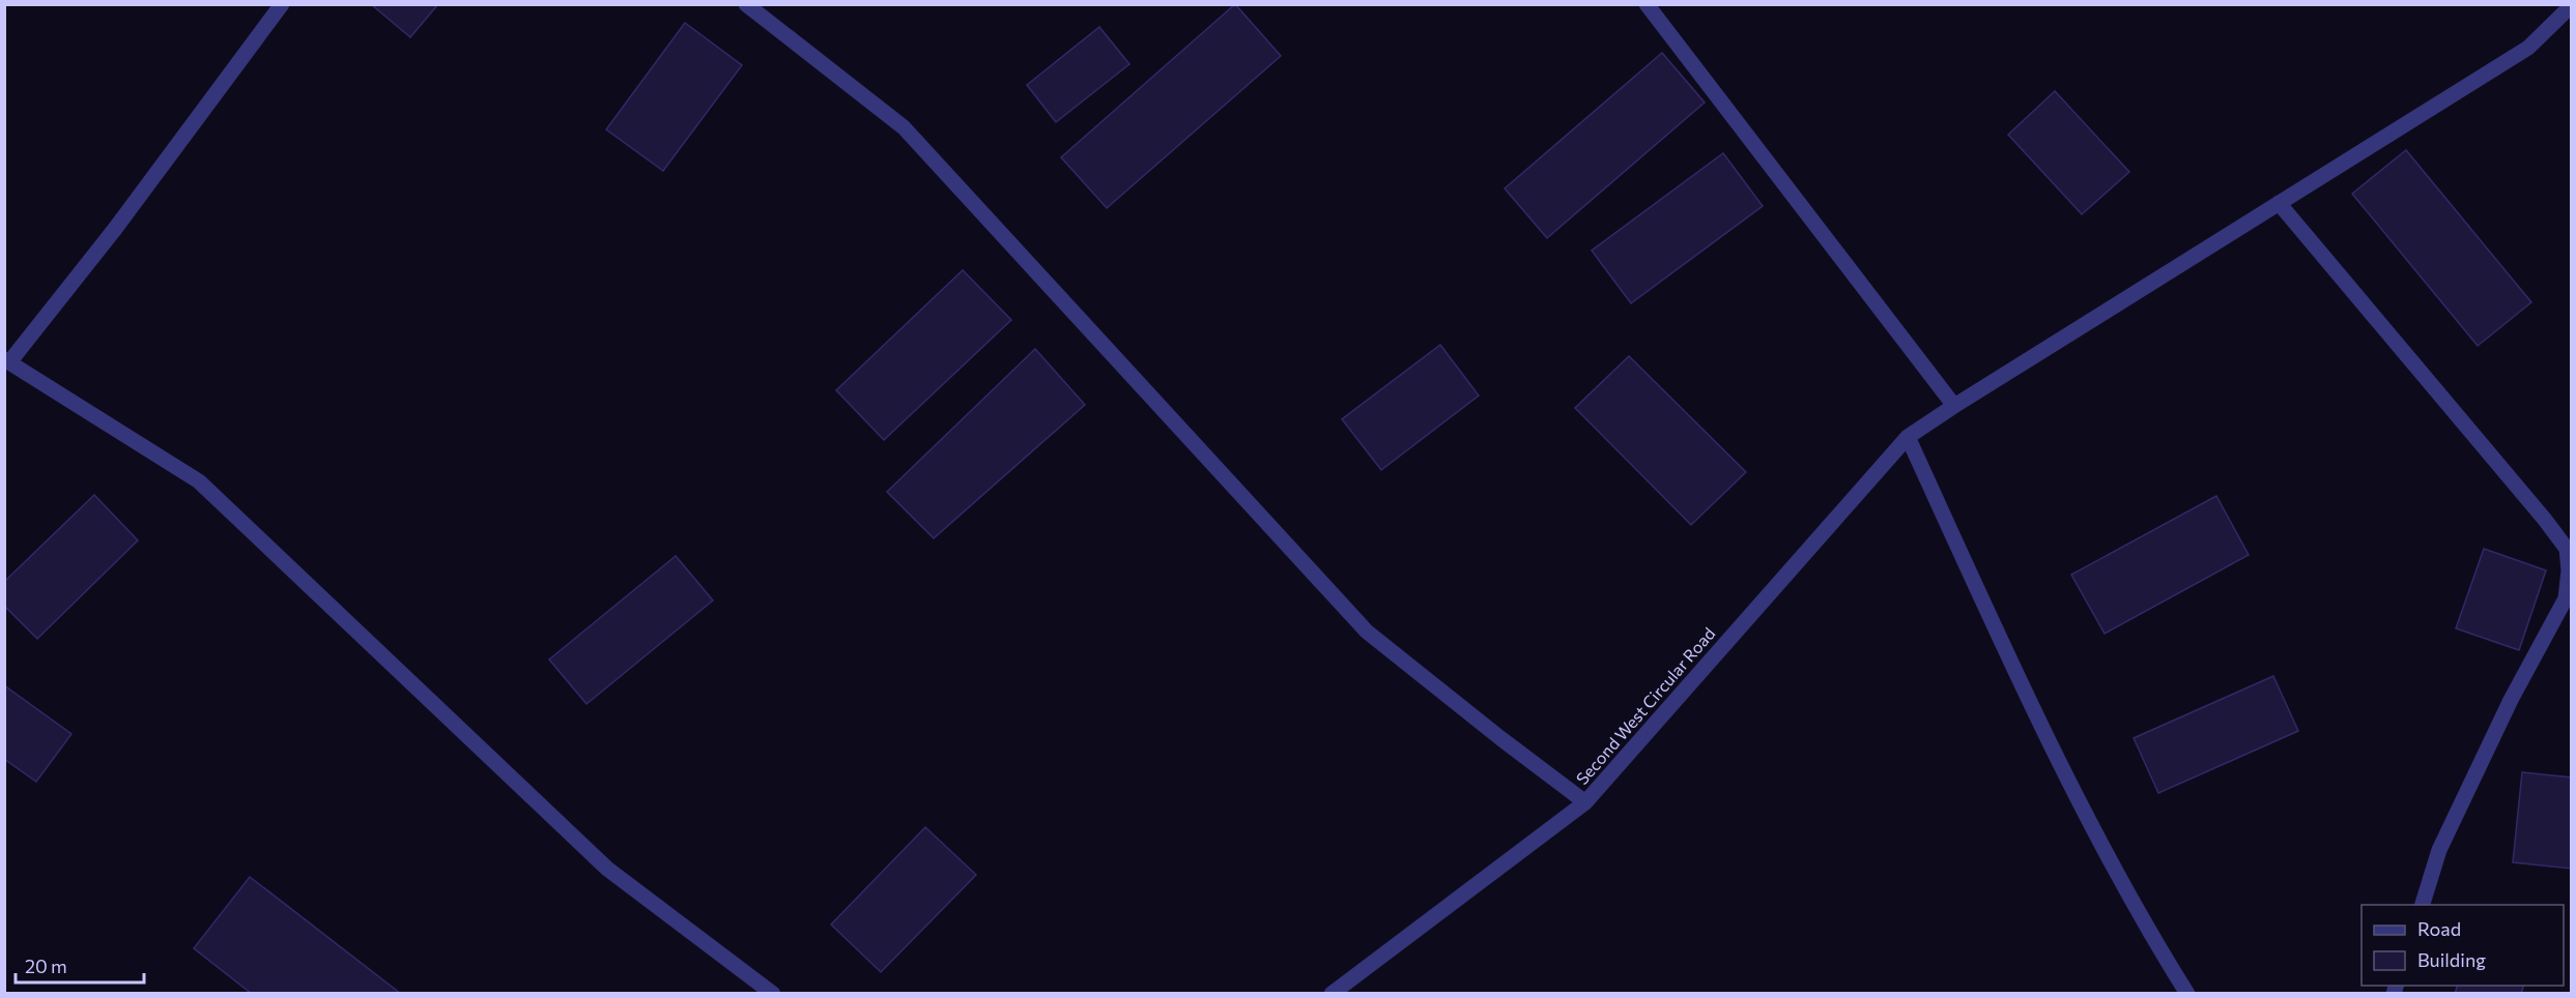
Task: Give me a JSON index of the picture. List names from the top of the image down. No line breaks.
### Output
{"streets":{"street":["Second West Circular Road"]},"legend":["Road","Building"],"scale_bar":"20 m"}
